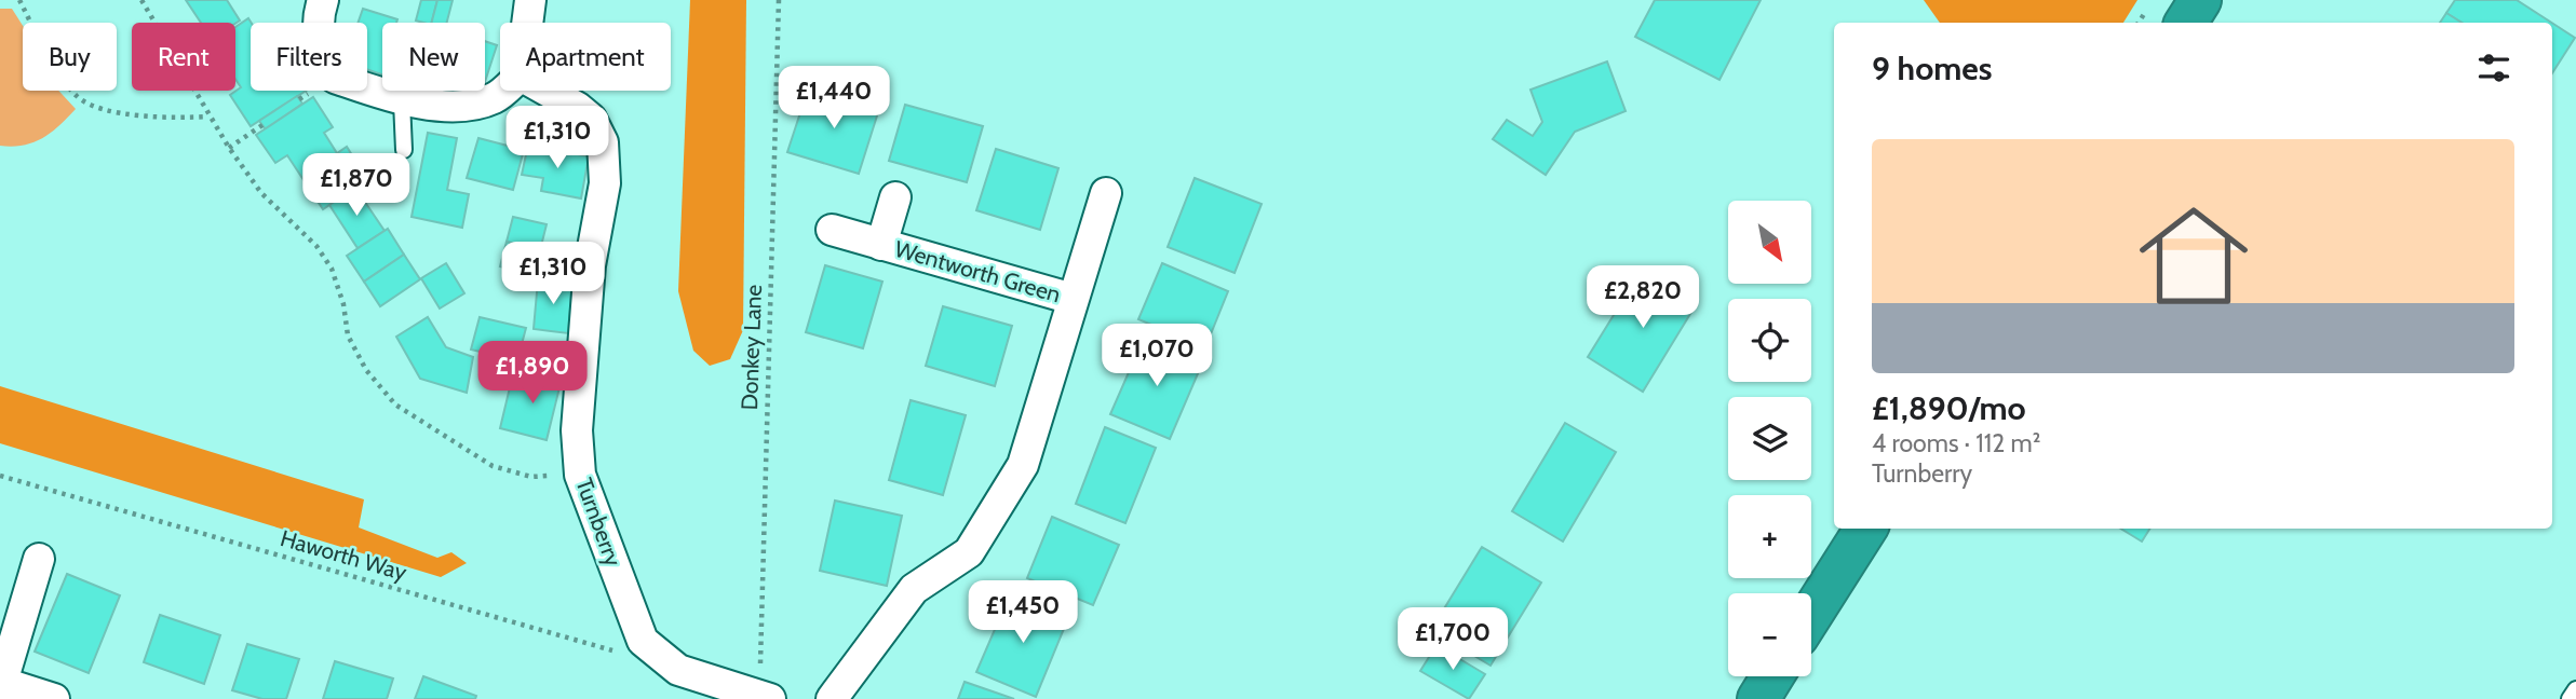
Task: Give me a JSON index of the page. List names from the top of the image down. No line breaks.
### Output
{"streets":{"street":["Wentworth Green","Turnberry"],"path":["Donkey Lane","Haworth Way"]},"crossings":[["Donkey Lane","Turnberry"]],"north":"bottom right","page":{"chip":["Buy","Rent","Filters","New","Apartment"],"heading":"9 homes","price":["£1,440","£1,310","£1,870","£1,310","£2,820","£1,070","£1,890","£1,450","£1,700"],"list":[{"name":"£1,890/mo","note":"4 rooms · 112 m² · Turnberry"}],"map_buttons":["+","−"]}}
